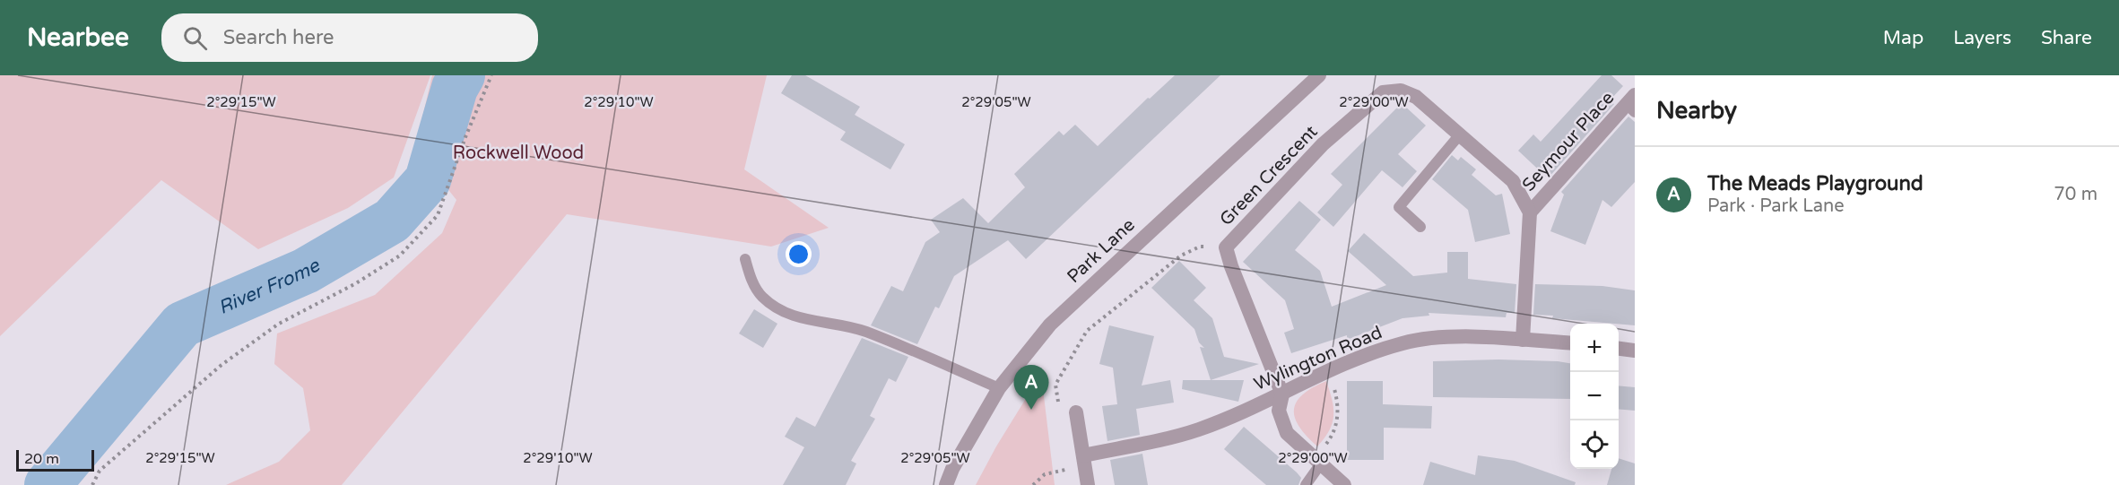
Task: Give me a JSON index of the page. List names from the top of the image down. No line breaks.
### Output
{"streets":{"street":["Seymour Place","Green Crescent","Park Lane","Wylington Road"]},"crossings":[["Seymour Place","Green Crescent"],["Green Crescent","Wylington Road"]],"water":["River Frome"],"parks":["Rockwell Wood"],"scale_bar":"20 m","page":{"header":"Nearbee","search":"Search here","nav":["Map","Layers","Share"],"heading":"Nearby","list":[{"mark":"A","name":"The Meads Playground","note":"Park · Park Lane","value":"70 m"}],"map_buttons":["+","−"],"pins":"A","scale":"20 m"},"coordinates":["2°29'15\"W","2°29'10\"W","2°29'05\"W","2°29'00\"W"]}
